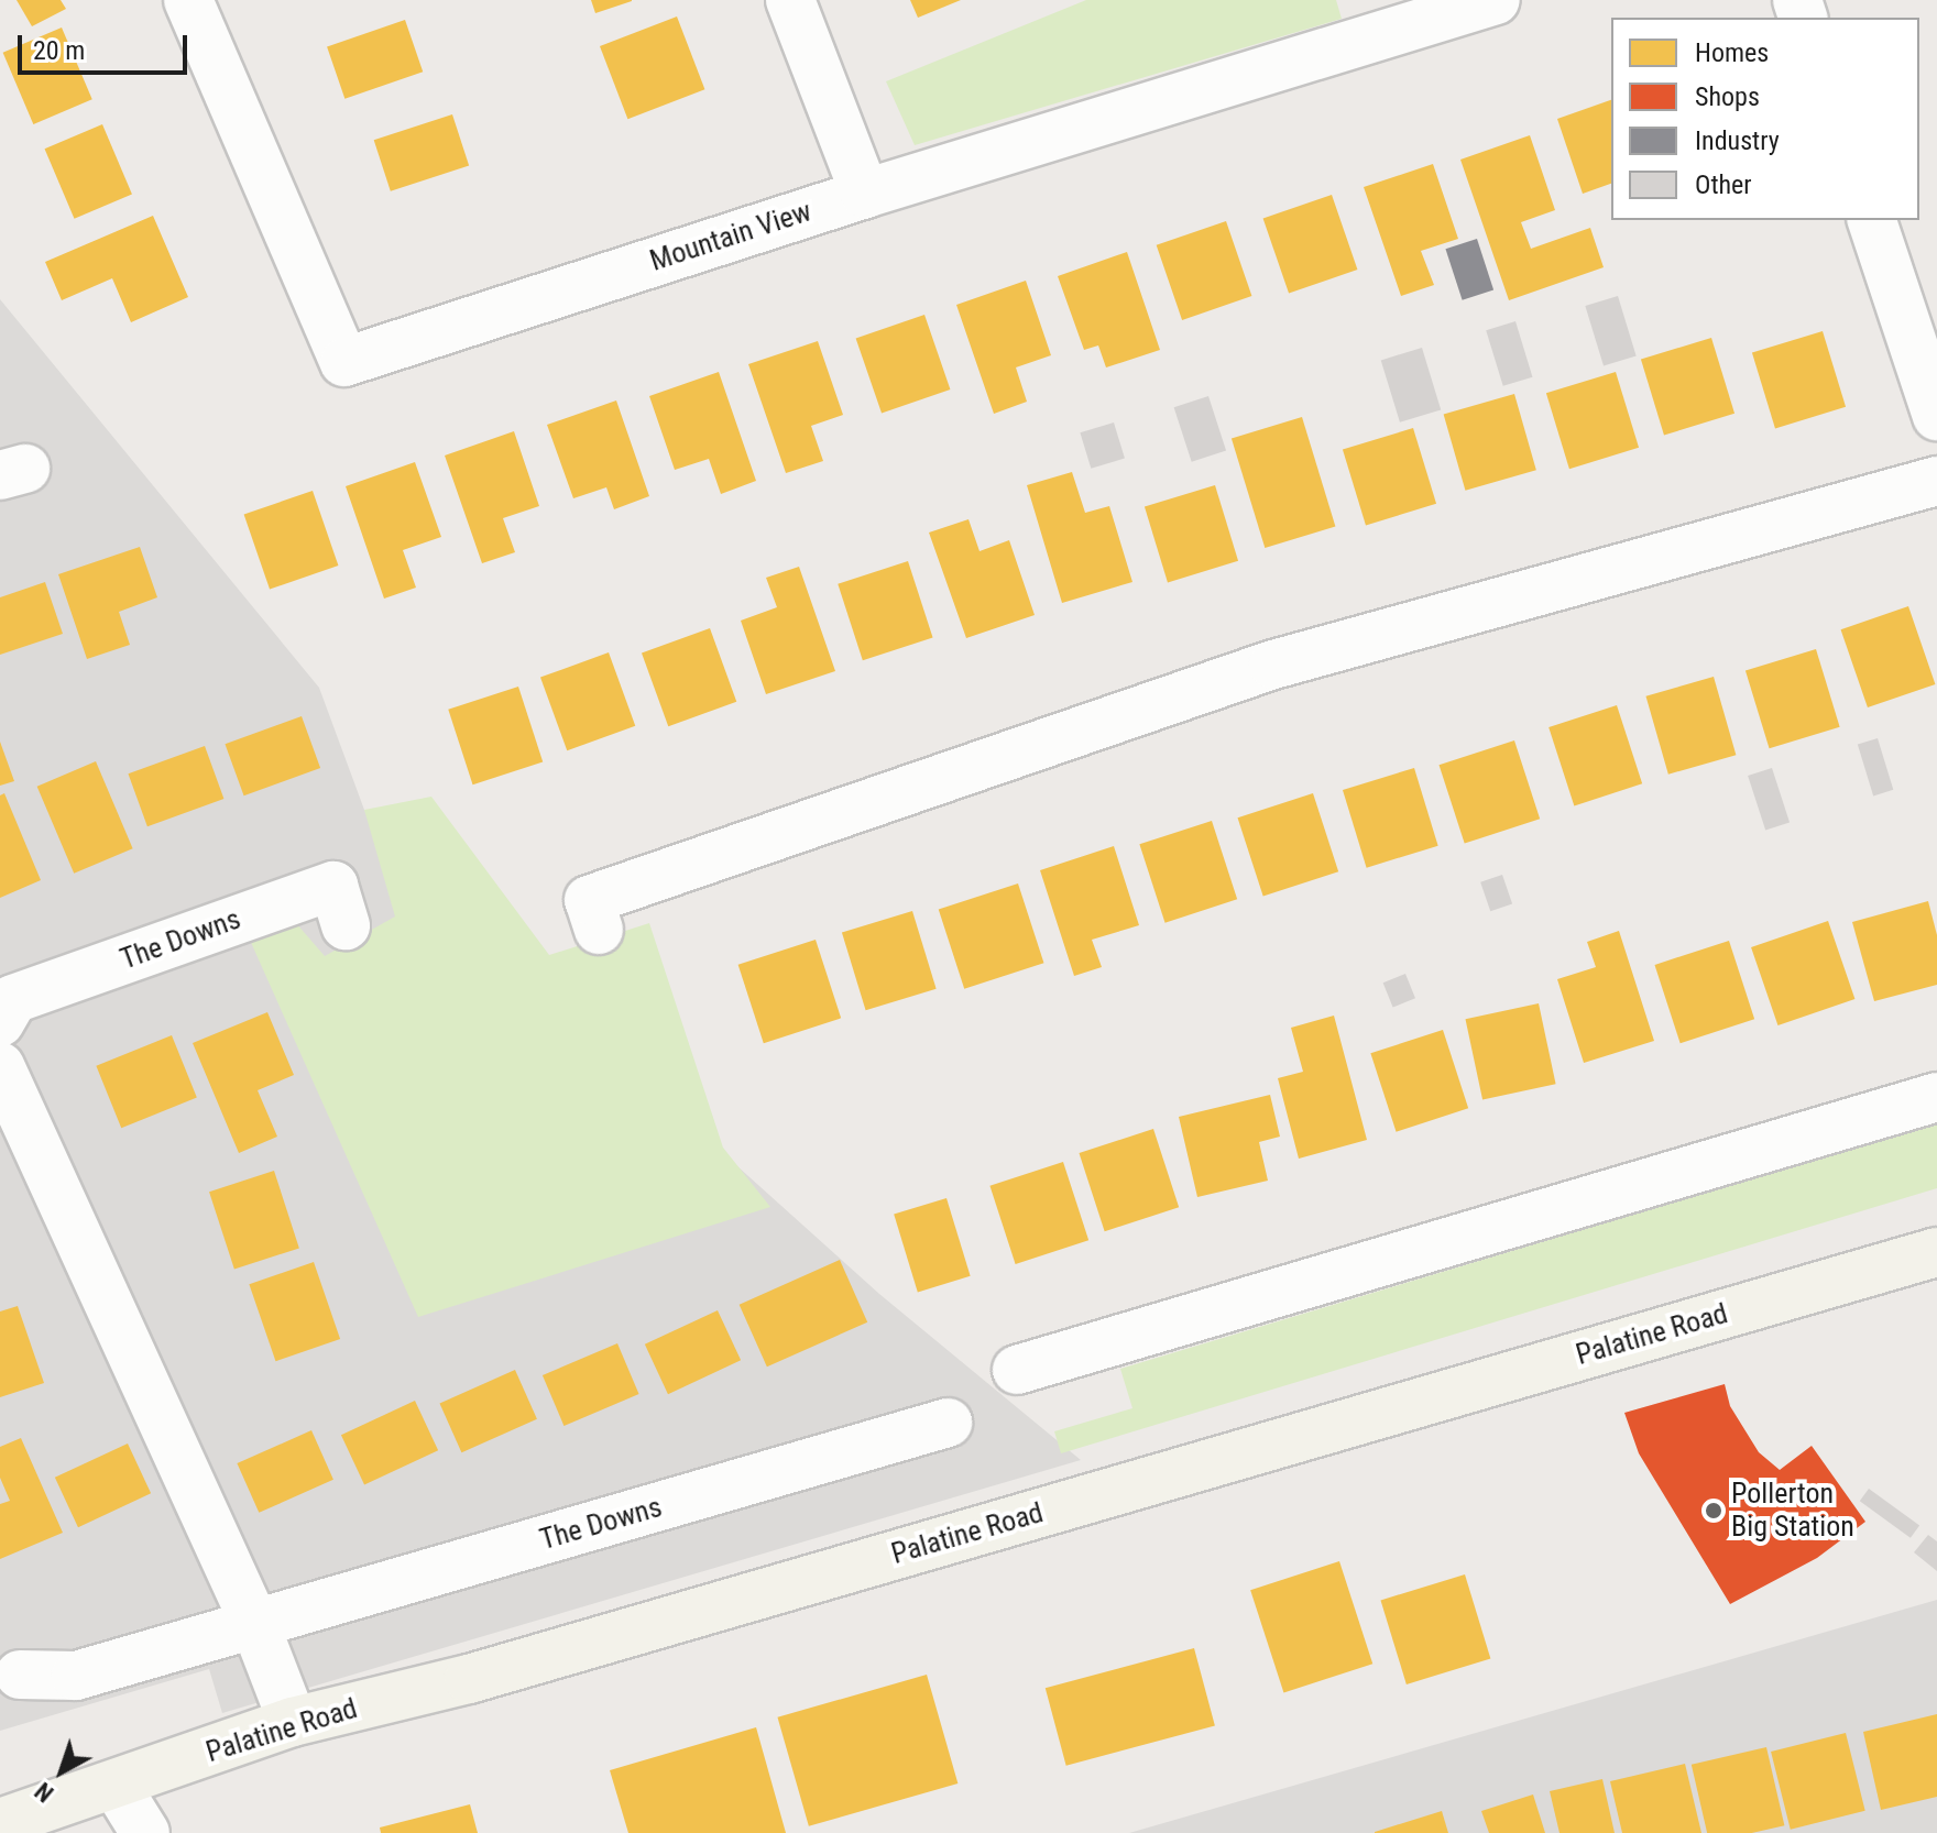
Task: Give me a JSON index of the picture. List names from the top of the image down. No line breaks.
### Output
{"streets":{"street":["Mountain View","The Downs","Palatine Road"]},"places":["Pollerton Big Station"],"legend":["Homes","Shops","Industry","Other"],"scale_bar":"20 m","north":"bottom left"}
